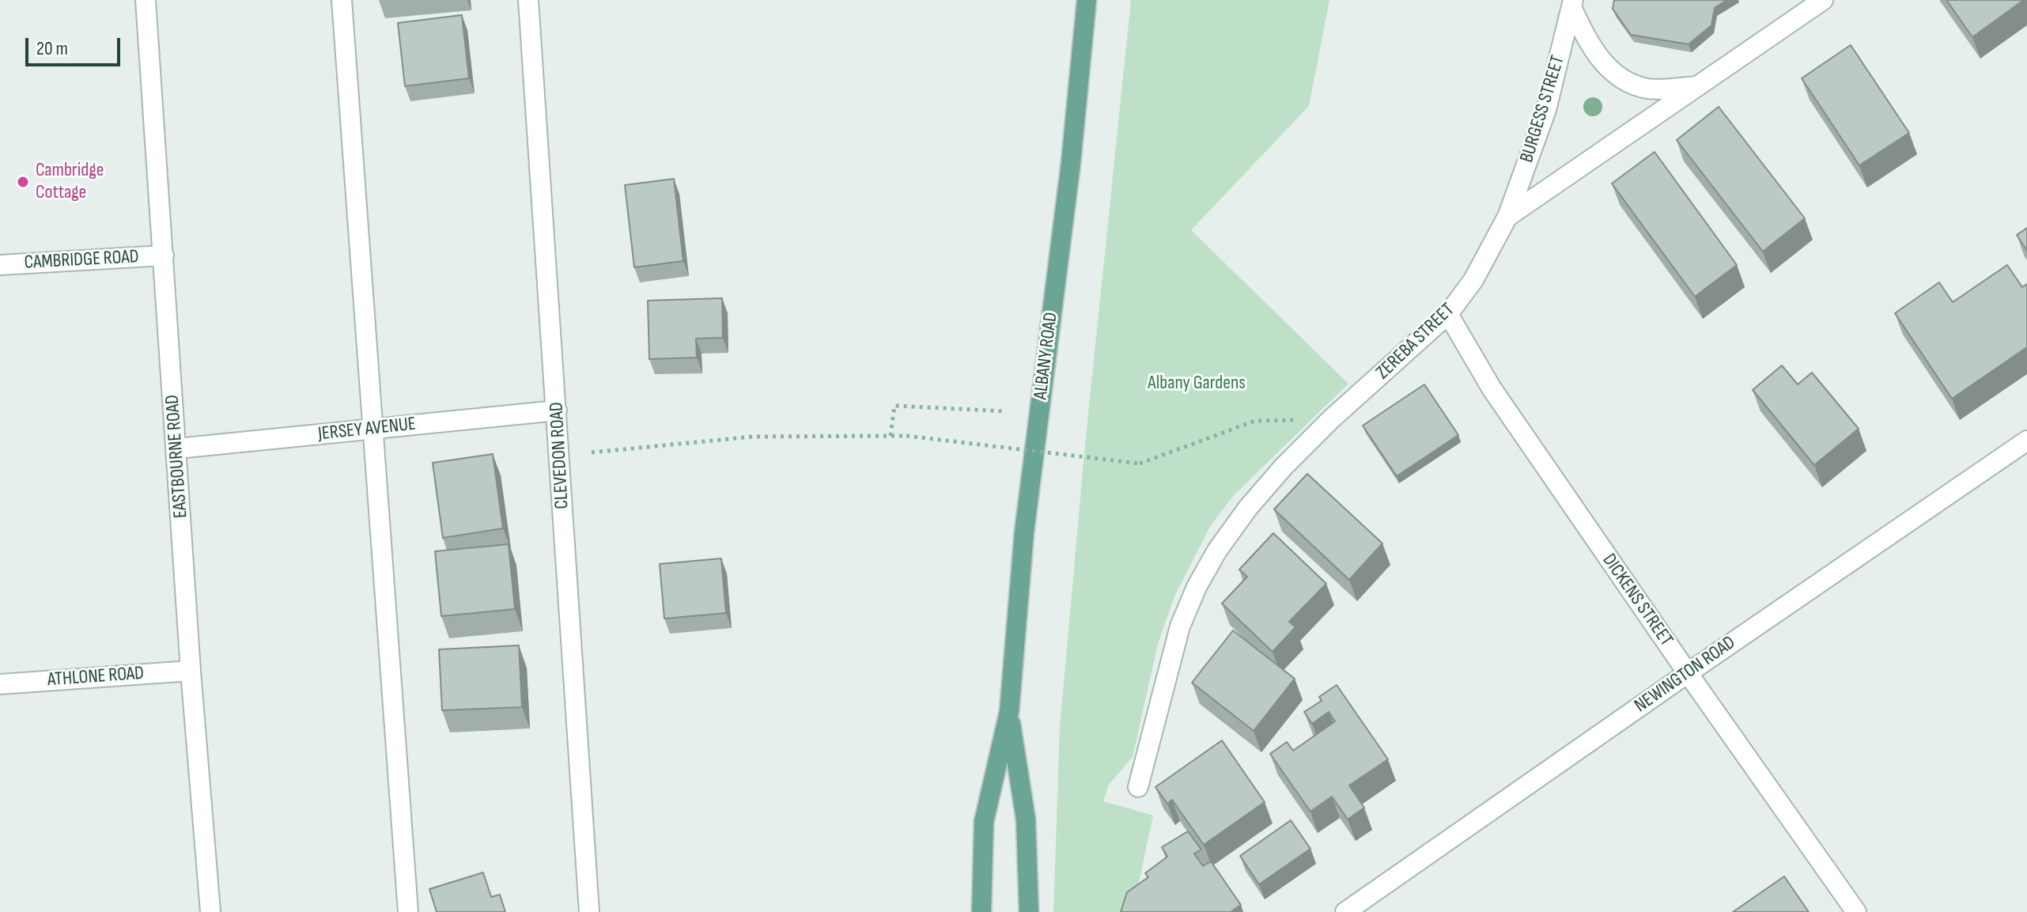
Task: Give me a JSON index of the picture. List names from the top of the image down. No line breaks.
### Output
{"streets":{"main road":["ALBANY ROAD"],"street":["BURGESS STREET","CAMBRIDGE ROAD","ZEREBA STREET","JERSEY AVENUE","CLEVEDON ROAD","EASTBOURNE ROAD","DICKENS STREET","NEWINGTON ROAD","ATHLONE ROAD"]},"crossings":[["BURGESS STREET","ZEREBA STREET"],["CAMBRIDGE ROAD","EASTBOURNE ROAD"],["ZEREBA STREET","DICKENS STREET"],["JERSEY AVENUE","CLEVEDON ROAD"],["JERSEY AVENUE","EASTBOURNE ROAD"],["EASTBOURNE ROAD","ATHLONE ROAD"],["DICKENS STREET","NEWINGTON ROAD"]],"parks":["Albany Gardens"],"places":["Cambridge Cottage"],"scale_bar":"20 m"}
